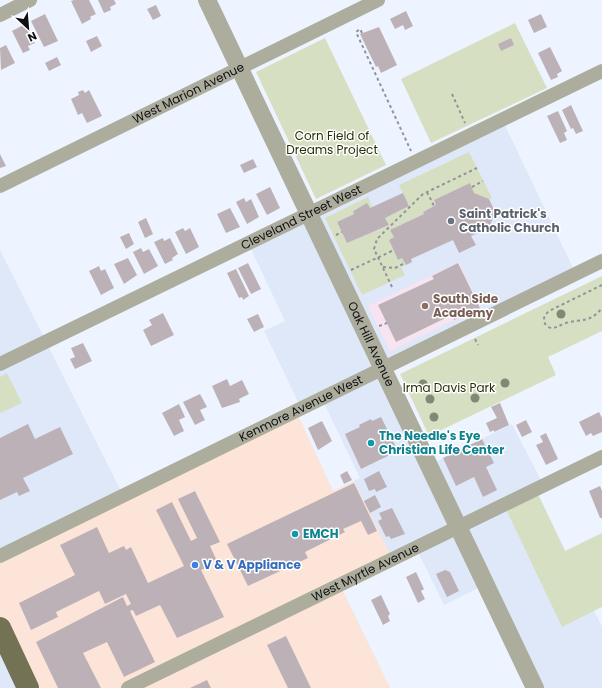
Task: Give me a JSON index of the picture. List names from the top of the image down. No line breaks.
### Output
{"streets":{"street":["West Marion Avenue","Cleveland Street West","Oak Hill Avenue","Kenmore Avenue West","West Myrtle Avenue"]},"crossings":[["West Marion Avenue","Oak Hill Avenue"],["Cleveland Street West","Oak Hill Avenue"],["Oak Hill Avenue","Kenmore Avenue West"],["Oak Hill Avenue","West Myrtle Avenue"]],"parks":["Corn Field of Dreams Project","Irma Davis Park"],"places":["Saint Patrick's Catholic Church","South Side Academy","The Needle's Eye Christian Life Center","EMCH","V & V Appliance"],"north":"bottom right"}
